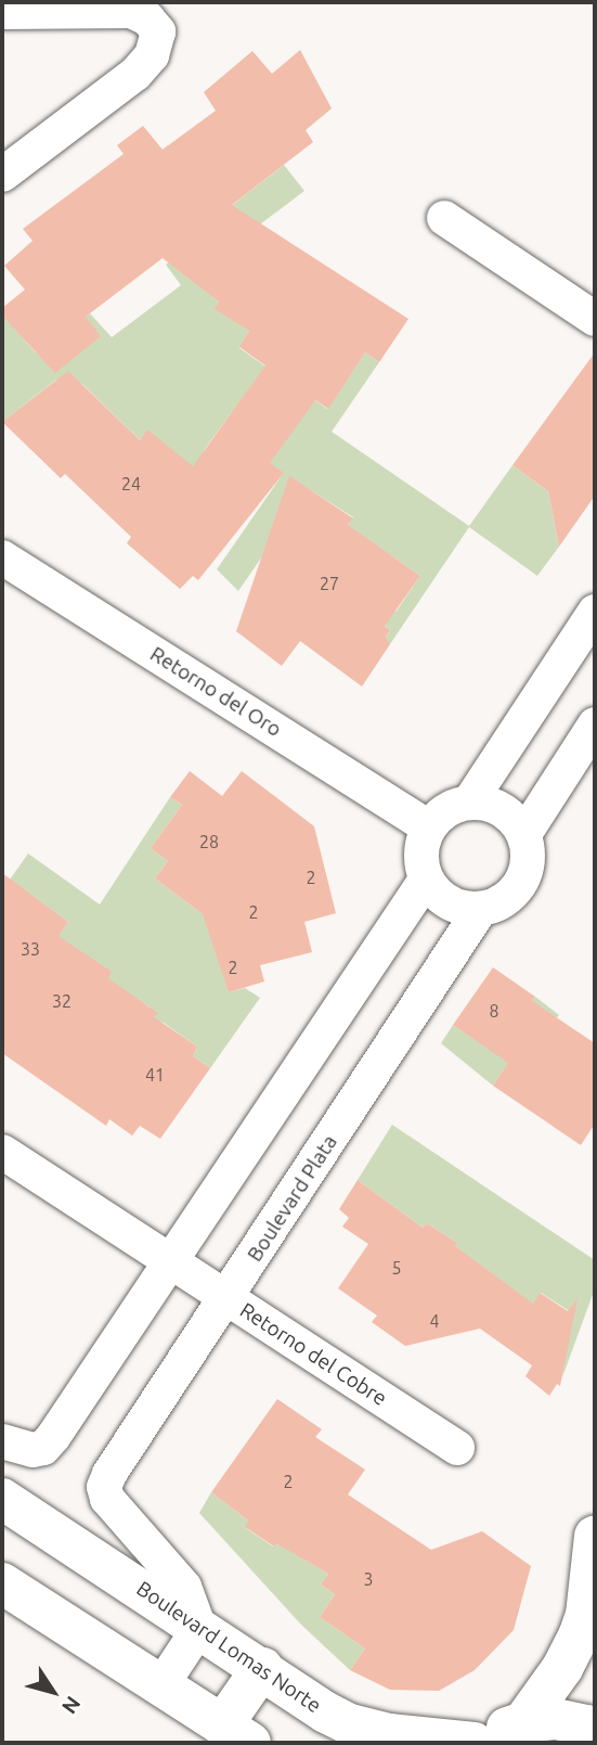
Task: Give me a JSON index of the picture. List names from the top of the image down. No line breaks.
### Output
{"streets":{"street":["Retorno del Oro","Boulevard Plata","Retorno del Cobre","Boulevard Lomas Norte"]},"crossings":[["Retorno del Oro","Boulevard Plata"],["Boulevard Plata","Retorno del Cobre"],["Boulevard Plata","Boulevard Lomas Norte"]],"house_numbers":["24","27","28","2","2","33","2","32","8","41","5","4","2","3"],"north":"bottom right"}
